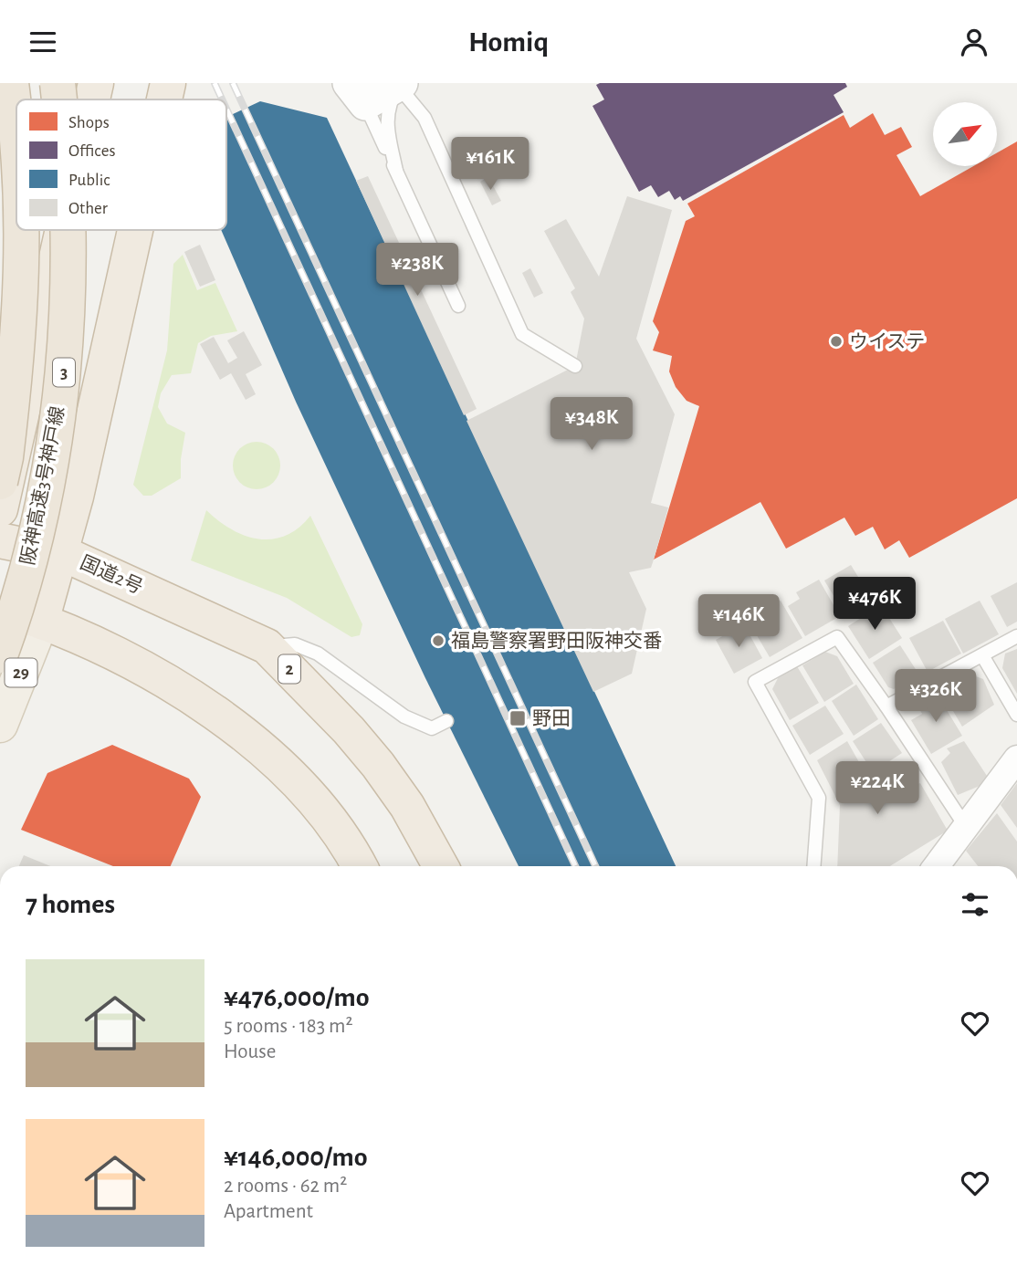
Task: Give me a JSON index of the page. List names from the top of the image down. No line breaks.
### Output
{"streets":{"highway":["3","阪神高速3号神戸線","国道2号","2"],"main road":["29"]},"crossings":[["国道2号","2"]],"places":{"other":["ウイステ","福島警察署野田阪神交番"],"transit":["野田"]},"legend":["Shops","Offices","Public","Other"],"north":"top right","page":{"header":"Homiq","price":["¥161K","¥238K","¥348K","¥476K","¥146K","¥326K","¥224K"],"heading":"7 homes","list":[{"name":"¥476,000/mo","note":"5 rooms · 183 m² · House"},{"name":"¥146,000/mo","note":"2 rooms · 62 m² · Apartment"}]}}
